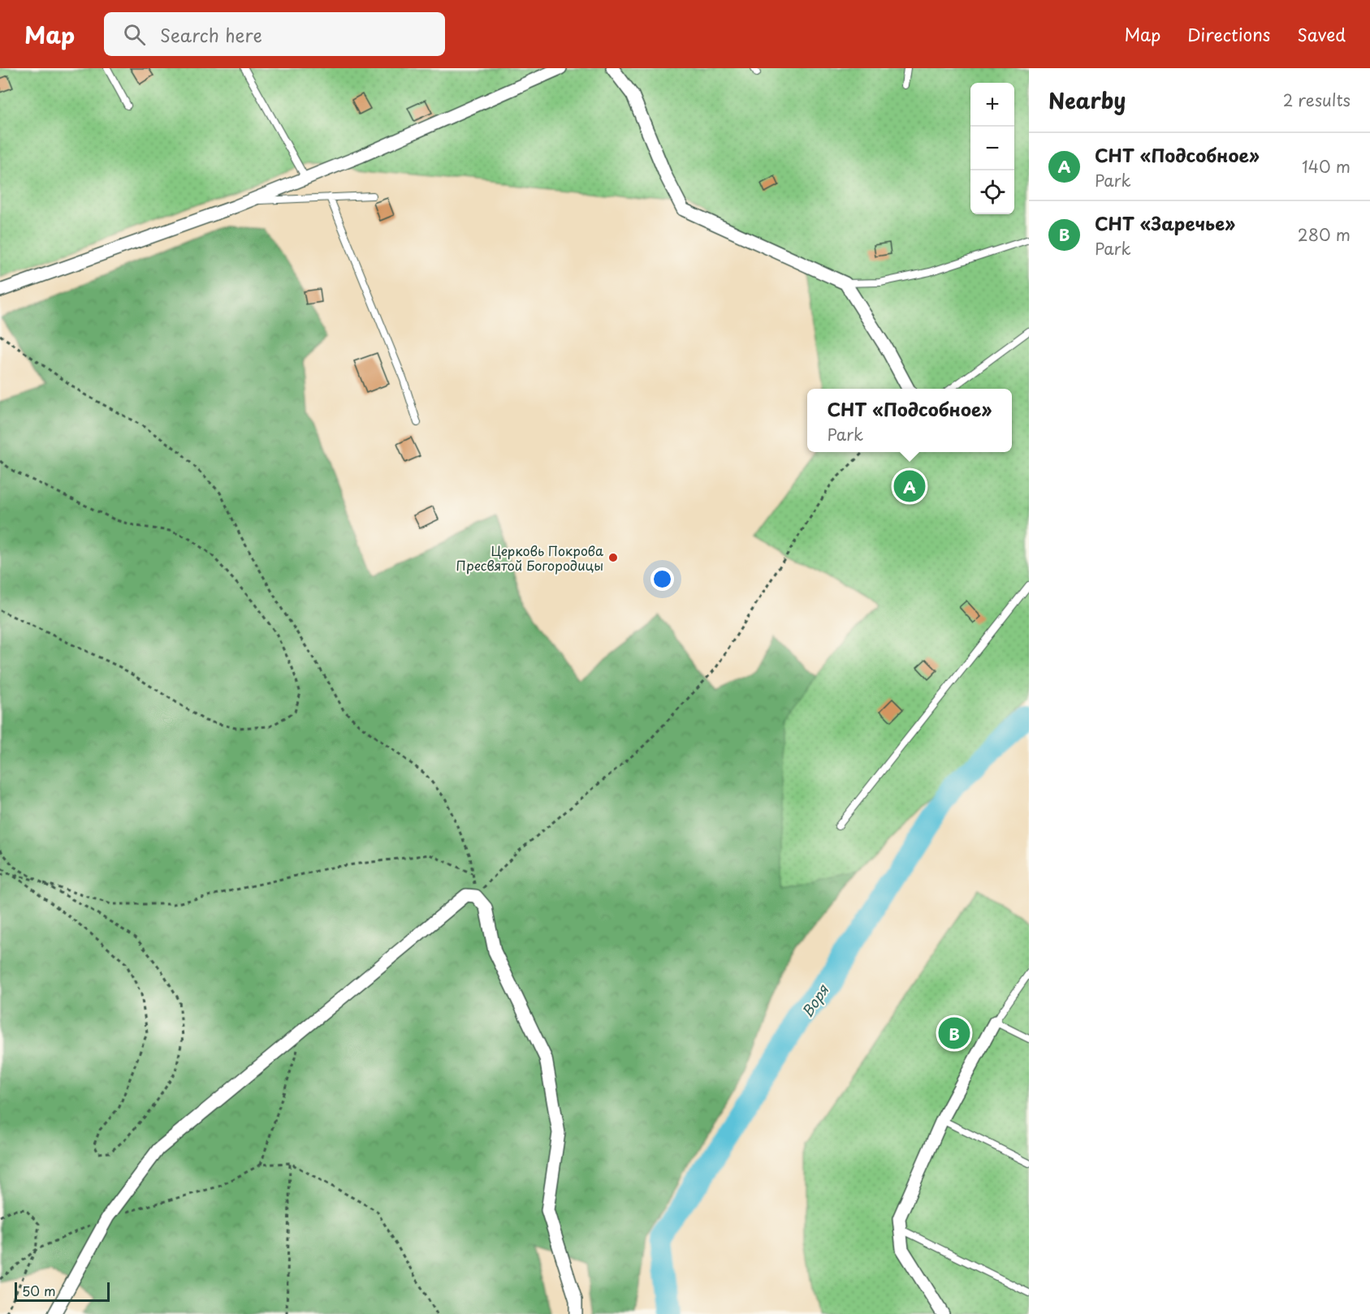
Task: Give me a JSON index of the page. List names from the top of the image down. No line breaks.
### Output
{"water":["Воря"],"places":["Церковь Покрова Пресвятой Богородицы"],"scale_bar":"50 m","page":{"header":"Map","search":"Search here","nav":["Map","Directions","Saved"],"heading":["Nearby","2 results"],"map_buttons":["+","−"],"list":[{"mark":"A","name":"СНТ «Подсобное»","note":"Park","value":"140 m"},{"mark":"B","name":"СНТ «Заречье»","note":"Park","value":"280 m"}],"popup":["СНТ «Подсобное»","Park"],"pins":["A","B"],"scale":"50 m"}}
